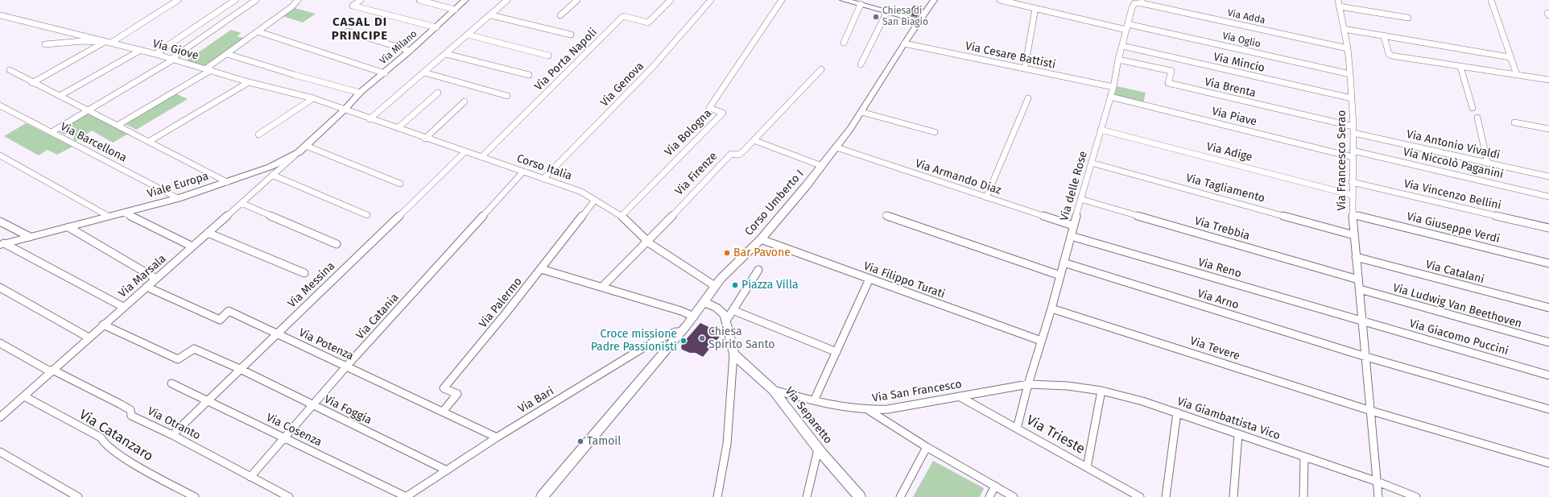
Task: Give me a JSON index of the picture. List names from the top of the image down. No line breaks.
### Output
{"streets":{"street":["Via Adda","Via Oglio","Via Milano","Via Giove","Via Cesare Battisti","Via Porta Napoli","Via Mincio","Via Genova","Via Brenta","Via Piave","Via Bologna","Via Barcellona","Via Antonio Vivaldi","Via Adige","Via Francesco Serao","Via Niccolò Paganini","Corso Italia","Via Firenze","Via Armando Diaz","Viale Europa","Via delle Rose","Via Tagliamento","Via Vincenzo Bellini","Corso Umberto I","Via Giuseppe Verdi","Via Trebbia","Via Reno","Via Catalani","Via Marsala","Via Filippo Turati","Via Messina","Via Arno","Via Palermo","Via Ludwig Van Beethoven","Via Catania","Via Giacomo Puccini","Via Potenza","Via Tevere","Via San Francesco","Via Bari","Via Foggia","Via Separetto","Via Giambattista Vico","Via Otranto","Via Cosenza","Via Trieste","Via Catanzaro"]},"crossings":[["Via Adda","Via Francesco Serao"],["Via Adda","Via delle Rose"],["Via Oglio","Via Francesco Serao"],["Via Oglio","Via delle Rose"],["Via Milano","Via Giove"],["Via Milano","Corso Italia"],["Via Milano","Viale Europa"],["Via Giove","Corso Italia"],["Via Giove","Viale Europa"],["Via Cesare Battisti","Via delle Rose"],["Via Cesare Battisti","Corso Umberto I"],["Via Porta Napoli","Corso Italia"],["Via Mincio","Via Francesco Serao"],["Via Mincio","Via delle Rose"],["Via Genova","Corso Italia"],["Via Brenta","Via Antonio Vivaldi"],["Via Brenta","Via Francesco Serao"],["Via Brenta","Via delle Rose"],["Via Piave","Via Francesco Serao"],["Via Piave","Via Niccolò Paganini"],["Via Piave","Via delle Rose"],["Via Bologna","Corso Italia"],["Via Barcellona","Viale Europa"],["Via Antonio Vivaldi","Via Francesco Serao"],["Via Adige","Via Francesco Serao"],["Via Adige","Via delle Rose"],["Via Francesco Serao","Via Niccolò Paganini"],["Via Francesco Serao","Via Tagliamento"],["Via Francesco Serao","Via Vincenzo Bellini"],["Via Francesco Serao","Via Giuseppe Verdi"],["Via Francesco Serao","Via Trebbia"],["Via Francesco Serao","Via Reno"],["Via Francesco Serao","Via Catalani"],["Via Francesco Serao","Via Arno"],["Via Francesco Serao","Via Ludwig Van Beethoven"],["Via Francesco Serao","Via Giacomo Puccini"],["Via Francesco Serao","Via Tevere"],["Via Francesco Serao","Via Giambattista Vico"],["Corso Italia","Via Firenze"],["Corso Italia","Viale Europa"],["Corso Italia","Corso Umberto I"],["Corso Italia","Via Messina"],["Corso Italia","Via Palermo"],["Corso Italia","Via Catania"],["Via Armando Diaz","Via delle Rose"],["Via Armando Diaz","Corso Umberto I"],["Viale Europa","Via Marsala"],["Via delle Rose","Via Tagliamento"],["Via delle Rose","Via Trebbia"],["Via delle Rose","Via Reno"],["Via delle Rose","Via Filippo Turati"],["Via delle Rose","Via Arno"],["Via delle Rose","Via Tevere"],["Via delle Rose","Via San Francesco"],["Via delle Rose","Via Giambattista Vico"],["Via delle Rose","Via Trieste"],["Corso Umberto I","Via Filippo Turati"],["Corso Umberto I","Via Bari"],["Via Reno","Via Giacomo Puccini"],["Via Marsala","Via Potenza"],["Via Marsala","Via Foggia"],["Via Marsala","Via Otranto"],["Via Marsala","Via Catanzaro"],["Via Messina","Via Potenza"],["Via Messina","Via Foggia"],["Via Messina","Via Otranto"],["Via Messina","Via Cosenza"],["Via Palermo","Via Potenza"],["Via Catania","Via Potenza"],["Via Catania","Via Foggia"],["Via Catania","Via Otranto"],["Via Catania","Via Cosenza"],["Via Potenza","Via Bari"],["Via San Francesco","Via Separetto"],["Via San Francesco","Via Giambattista Vico"],["Via San Francesco","Via Trieste"],["Via Bari","Via Foggia"],["Via Bari","Via Cosenza"]],"districts":["CASAL DI PRINCIPE"],"places":["Chiesa di San Biagio","Bar Pavone","Piazza Villa","Chiesa Spirito Santo","Croce missione Padre Passionisti","Tamoil"]}
